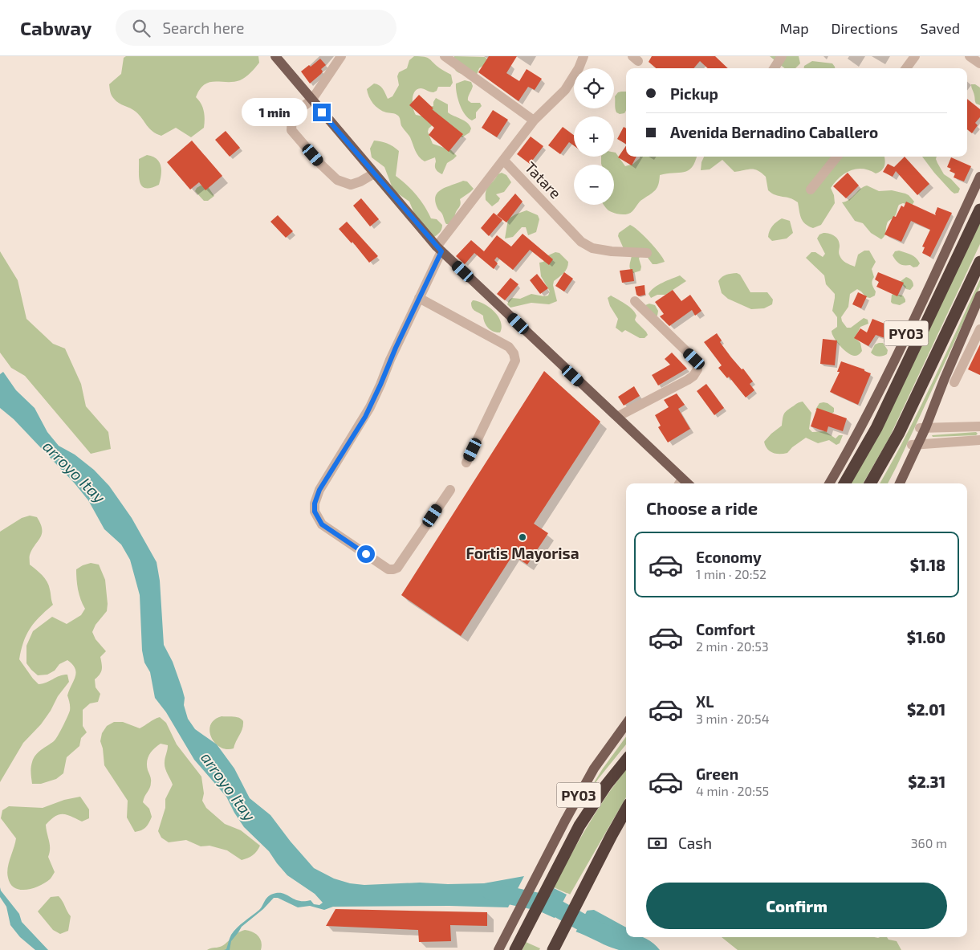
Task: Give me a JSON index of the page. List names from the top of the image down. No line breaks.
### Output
{"streets":{"highway":["PY03"],"street":["Tatare"]},"water":["arroyo Itay"],"places":["Fortis Mayorisa"],"page":{"header":"Cabway","search":"Search here","nav":["Map","Directions","Saved"],"map_buttons":["+","−"],"banner":["Pickup","Avenida Bernadino Caballero"],"bubble":"1 min","heading":"Choose a ride","list":[{"name":"Economy","note":"1 min · 20:52","value":"$1.18"},{"name":"Comfort","note":"2 min · 20:53","value":"$1.60"},{"name":"XL","note":"3 min · 20:54","value":"$2.01"},{"name":"Green","note":"4 min · 20:55","value":"$2.31"}],"pay":["Cash","360 m"],"buttons":"Confirm"}}
